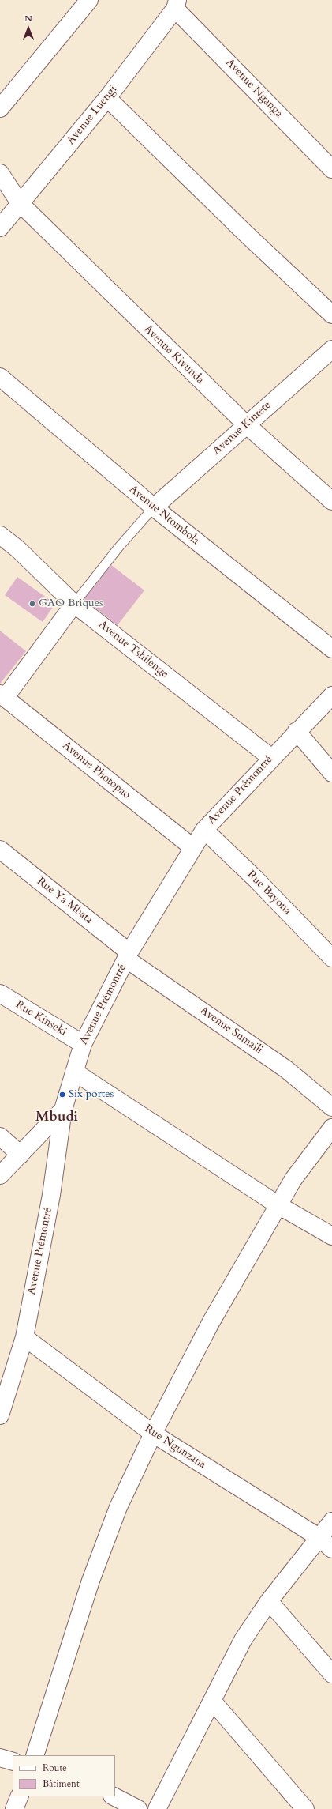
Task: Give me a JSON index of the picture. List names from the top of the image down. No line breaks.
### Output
{"streets":{"street":["Avenue Nganga","Avenue Luengi","Avenue Kivunda","Avenue Kintete","Avenue Ntombola","Avenue Tshilenge","Avenue Photopao","Avenue Prémontré","Rue Bayona","Rue Ya Mbata","Rue Kinseki","Avenue Sumaili","Rue Ngunzana"]},"crossings":[["Avenue Nganga","Avenue Luengi"],["Avenue Luengi","Avenue Kivunda"],["Avenue Kivunda","Avenue Kintete"],["Avenue Kintete","Avenue Ntombola"],["Avenue Tshilenge","Avenue Prémontré"],["Avenue Photopao","Avenue Prémontré"],["Avenue Prémontré","Rue Bayona"],["Avenue Prémontré","Rue Ya Mbata"],["Avenue Prémontré","Rue Kinseki"],["Avenue Prémontré","Avenue Sumaili"],["Avenue Prémontré","Rue Ngunzana"],["Rue Ya Mbata","Avenue Sumaili"]],"districts":["Mbudi"],"places":["GAO Briques","Six portes"],"legend":["Route","Bâtiment"],"north":"top"}
